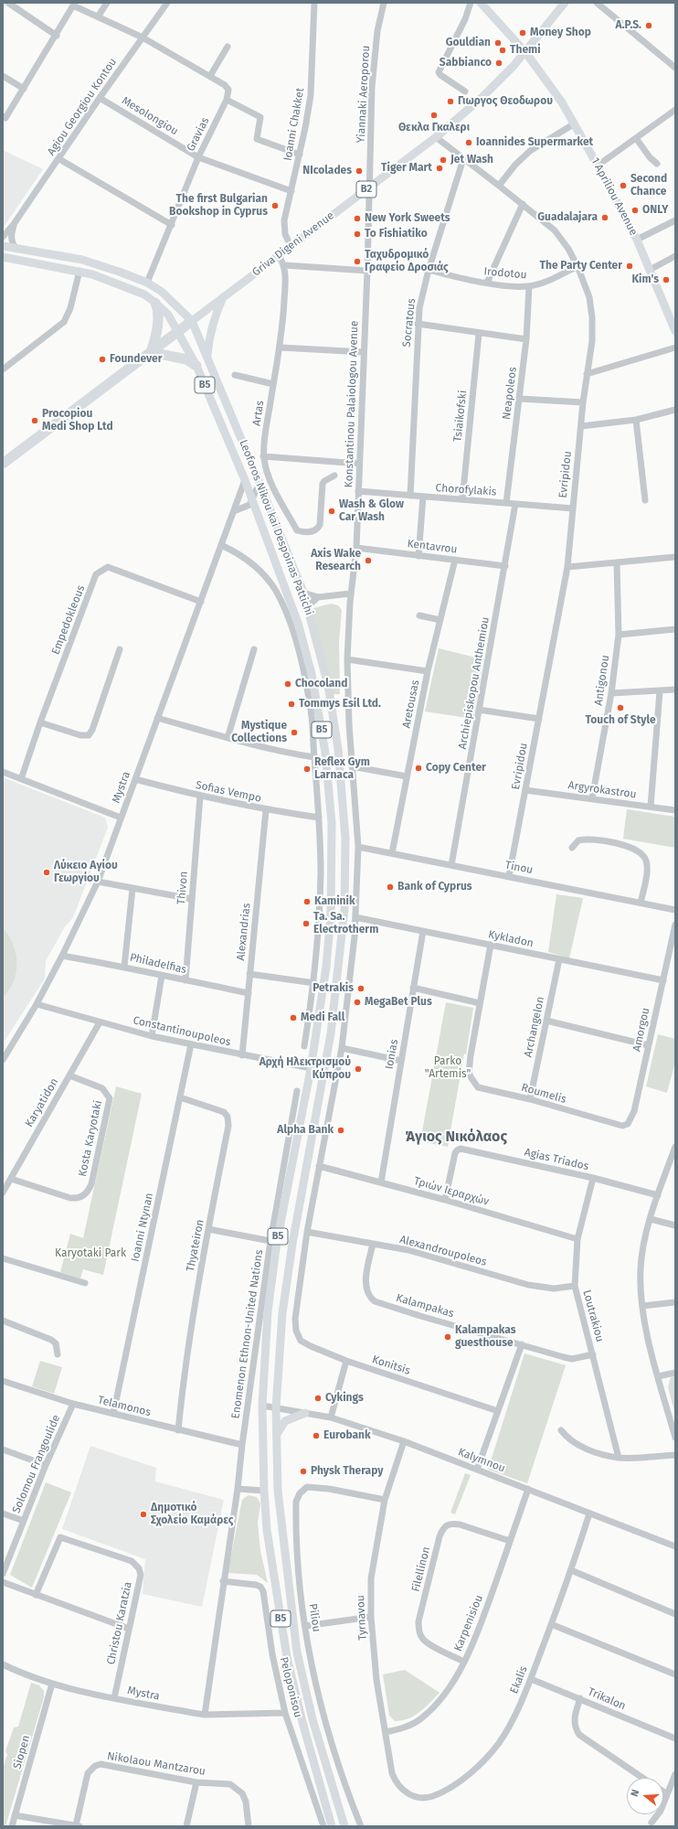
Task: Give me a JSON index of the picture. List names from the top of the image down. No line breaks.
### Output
{"streets":{"highway":["B2","Griva Digeni Avenue"],"main road":["1 Apriliou Avenue","B5","Leoforos Nikou kai Despoinas Pattichi"],"street":["Yiannaki Aeroporou","Agiou Georgiou Kontou","Mesolongiou","Ioanni Chakket","Gravias","Irodotou","Socratous","Neapoleos","Konstantinou Palaiologou Avenue","Artas","Tsiaikofski","Evripidou","Chorofylakis","Kentavrou","Empedokleous","Antigonou","Archiepiskopou Anthemiou","Aretousas","Mystra","Argyrokastrou","Sofias Vempo","Tinou","Thivon","Alexandrias","Kykladon","Philadelfias","Archangelon","Amorgou","Constantinoupoleos","Ionias","Roumelis","Karyatidon","Kosta Karyotaki","Agias Triados","Τριών Ιεραρχών","Ioanni Ntynan","Thyateiron","Alexandroupoleos","Kalampakas","Loutrakiou","Enomenon Ethnon-United Nations","Konitsis","Telamonos","Kalymnou","Solomou Frangoulide","Filellinon","Piliou","Tyrnavou","Christou Karatzia","Karpenisiou","Ekalis","Peloponisou","Trikalon","Siopen","Nikolaou Mantzarou"]},"crossings":[["Yiannaki Aeroporou","Griva Digeni Avenue"],["Yiannaki Aeroporou","Konstantinou Palaiologou Avenue"],["Agiou Georgiou Kontou","Mesolongiou"],["Mesolongiou","Ioanni Chakket"],["Mesolongiou","Gravias"],["Ioanni Chakket","Griva Digeni Avenue"],["1 Apriliou Avenue","Griva Digeni Avenue"],["Griva Digeni Avenue","Konstantinou Palaiologou Avenue"],["Griva Digeni Avenue","Artas"],["Griva Digeni Avenue","Evripidou"],["Griva Digeni Avenue","Leoforos Nikou kai Despoinas Pattichi"],["Irodotou","Socratous"],["Irodotou","Neapoleos"],["Irodotou","Evripidou"],["Socratous","Evripidou"],["Socratous","Chorofylakis"],["Neapoleos","Chorofylakis"],["Konstantinou Palaiologou Avenue","Chorofylakis"],["Konstantinou Palaiologou Avenue","Kentavrou"],["Konstantinou Palaiologou Avenue","Tinou"],["Konstantinou Palaiologou Avenue","Kykladon"],["Konstantinou Palaiologou Avenue","Τριών Ιεραρχών"],["Konstantinou Palaiologou Avenue","Alexandroupoleos"],["Konstantinou Palaiologou Avenue","Konitsis"],["Tsiaikofski","Chorofylakis"],["Evripidou","Chorofylakis"],["Evripidou","Argyrokastrou"],["Evripidou","Tinou"],["Chorofylakis","Archiepiskopou Anthemiou"],["Leoforos Nikou kai Despoinas Pattichi","Mystra"],["Leoforos Nikou kai Despoinas Pattichi","Constantinoupoleos"],["Leoforos Nikou kai Despoinas Pattichi","Kalymnou"],["Kentavrou","Archiepiskopou Anthemiou"],["Kentavrou","Aretousas"],["Empedokleous","Mystra"],["Antigonou","Argyrokastrou"],["Archiepiskopou Anthemiou","Tinou"],["Aretousas","Tinou"],["Mystra","Sofias Vempo"],["Mystra","Philadelfias"],["Mystra","Constantinoupoleos"],["Mystra","Enomenon Ethnon-United Nations"],["Mystra","Christou Karatzia"],["Mystra","Peloponisou"],["Mystra","Siopen"],["Sofias Vempo","Thivon"],["Sofias Vempo","Alexandrias"],["Thivon","Philadelfias"],["Alexandrias","Philadelfias"],["Alexandrias","Constantinoupoleos"],["Kykladon","Archangelon"],["Kykladon","Amorgou"],["Kykladon","Ionias"],["Archangelon","Roumelis"],["Amorgou","Roumelis"],["Constantinoupoleos","Karyatidon"],["Constantinoupoleos","Ioanni Ntynan"],["Ionias","Τριών Ιεραρχών"],["Karyatidon","Kosta Karyotaki"],["Agias Triados","Τριών Ιεραρχών"],["Agias Triados","Loutrakiou"],["Τριών Ιεραρχών","Loutrakiou"],["Ioanni Ntynan","Thyateiron"],["Ioanni Ntynan","Telamonos"],["Thyateiron","Telamonos"],["Alexandroupoleos","Kalampakas"],["Alexandroupoleos","Loutrakiou"],["Kalampakas","Loutrakiou"],["Enomenon Ethnon-United Nations","Telamonos"],["Enomenon Ethnon-United Nations","Peloponisou"],["Telamonos","Solomou Frangoulide"],["Kalymnou","Tyrnavou"],["Kalymnou","Karpenisiou"],["Kalymnou","Ekalis"],["Filellinon","Karpenisiou"],["Piliou","Tyrnavou"],["Tyrnavou","Karpenisiou"],["Tyrnavou","Ekalis"],["Ekalis","Trikalon"]],"districts":["Άγιος Νικόλαος"],"parks":["Parko \"Artemis\"","Karyotaki Park"],"places":["A.P.S.","Money Shop","Gouldian","Themi","Sabbianco","Γιωργος Θεοδωρου","Θεκλα Γκαλερι","Ioannides Supermarket","Jet Wash","Tiger Mart","NIcolades","Second Chance","The first Bulgarian Bookshop in Cyprus","ONLY","Guadalajara","New York Sweets","To Fishiatiko","Ταχυδρομικό Γραφείο Δροσιάς","The Party Center","Kim's","Foundever","Procopiou Medi Shop Ltd","Wash & Glow Car Wash","Axis Wake Research","Chocoland","Tommys Esil Ltd.","Touch of Style","Mystique Collections","Copy Center","Reflex Gym Larnaca","Λύκειο Αγίου Γεωργίου","Bank of Cyprus","Kaminik","Ta. Sa. Electrotherm","Petrakis","MegaBet Plus","Medi Fall","Αρχή Ηλεκτρισμού Κύπρου","Alpha Bank","Kalampakas guesthouse","Cykings","Eurobank","Physk Therapy","Δημοτικό Σχολείο Καμάρες"],"north":"left"}
